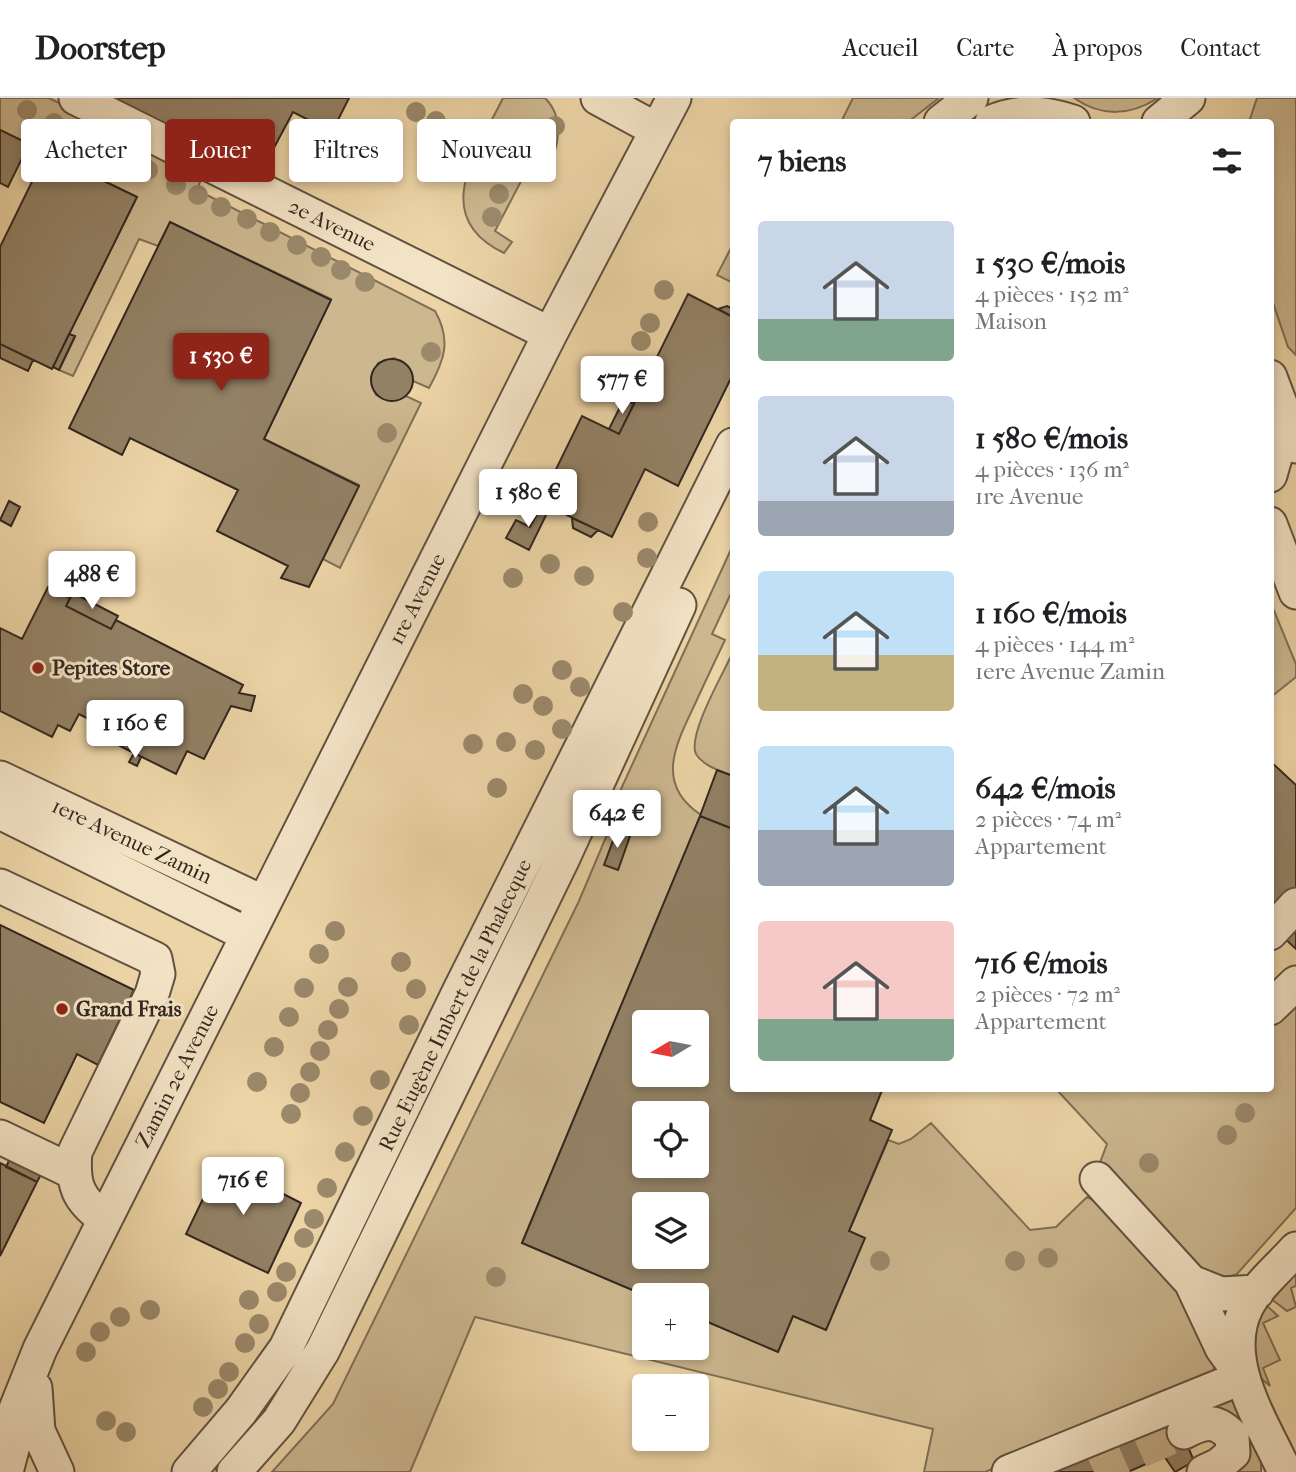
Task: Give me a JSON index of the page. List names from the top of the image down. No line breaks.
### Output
{"streets":{"street":["2e Avenue","1re Avenue","1ere Avenue Zamin","Rue Eugène Imbert de la Phalecque","Zamin 2e Avenue"]},"crossings":[["2e Avenue","1re Avenue"],["1re Avenue","Zamin 2e Avenue"],["1ere Avenue Zamin","Zamin 2e Avenue"]],"places":["Pepites Store","Grand Frais"],"north":"left","page":{"header":"Doorstep","nav":["Accueil","Carte","À propos","Contact"],"chip":["Acheter","Louer","Filtres","Nouveau"],"heading":"7 biens","list":[{"name":"1 530 €/mois","note":"4 pièces · 152 m² · Maison"},{"name":"1 580 €/mois","note":"4 pièces · 136 m² · 1re Avenue"},{"name":"1 160 €/mois","note":"4 pièces · 144 m² · 1ere Avenue Zamin"},{"name":"642 €/mois","note":"2 pièces · 74 m² · Appartement"},{"name":"716 €/mois","note":"2 pièces · 72 m² · Appartement"}],"price":["1 530 €","577 €","1 580 €","488 €","1 160 €","642 €","716 €"],"map_buttons":["+","−"]}}
